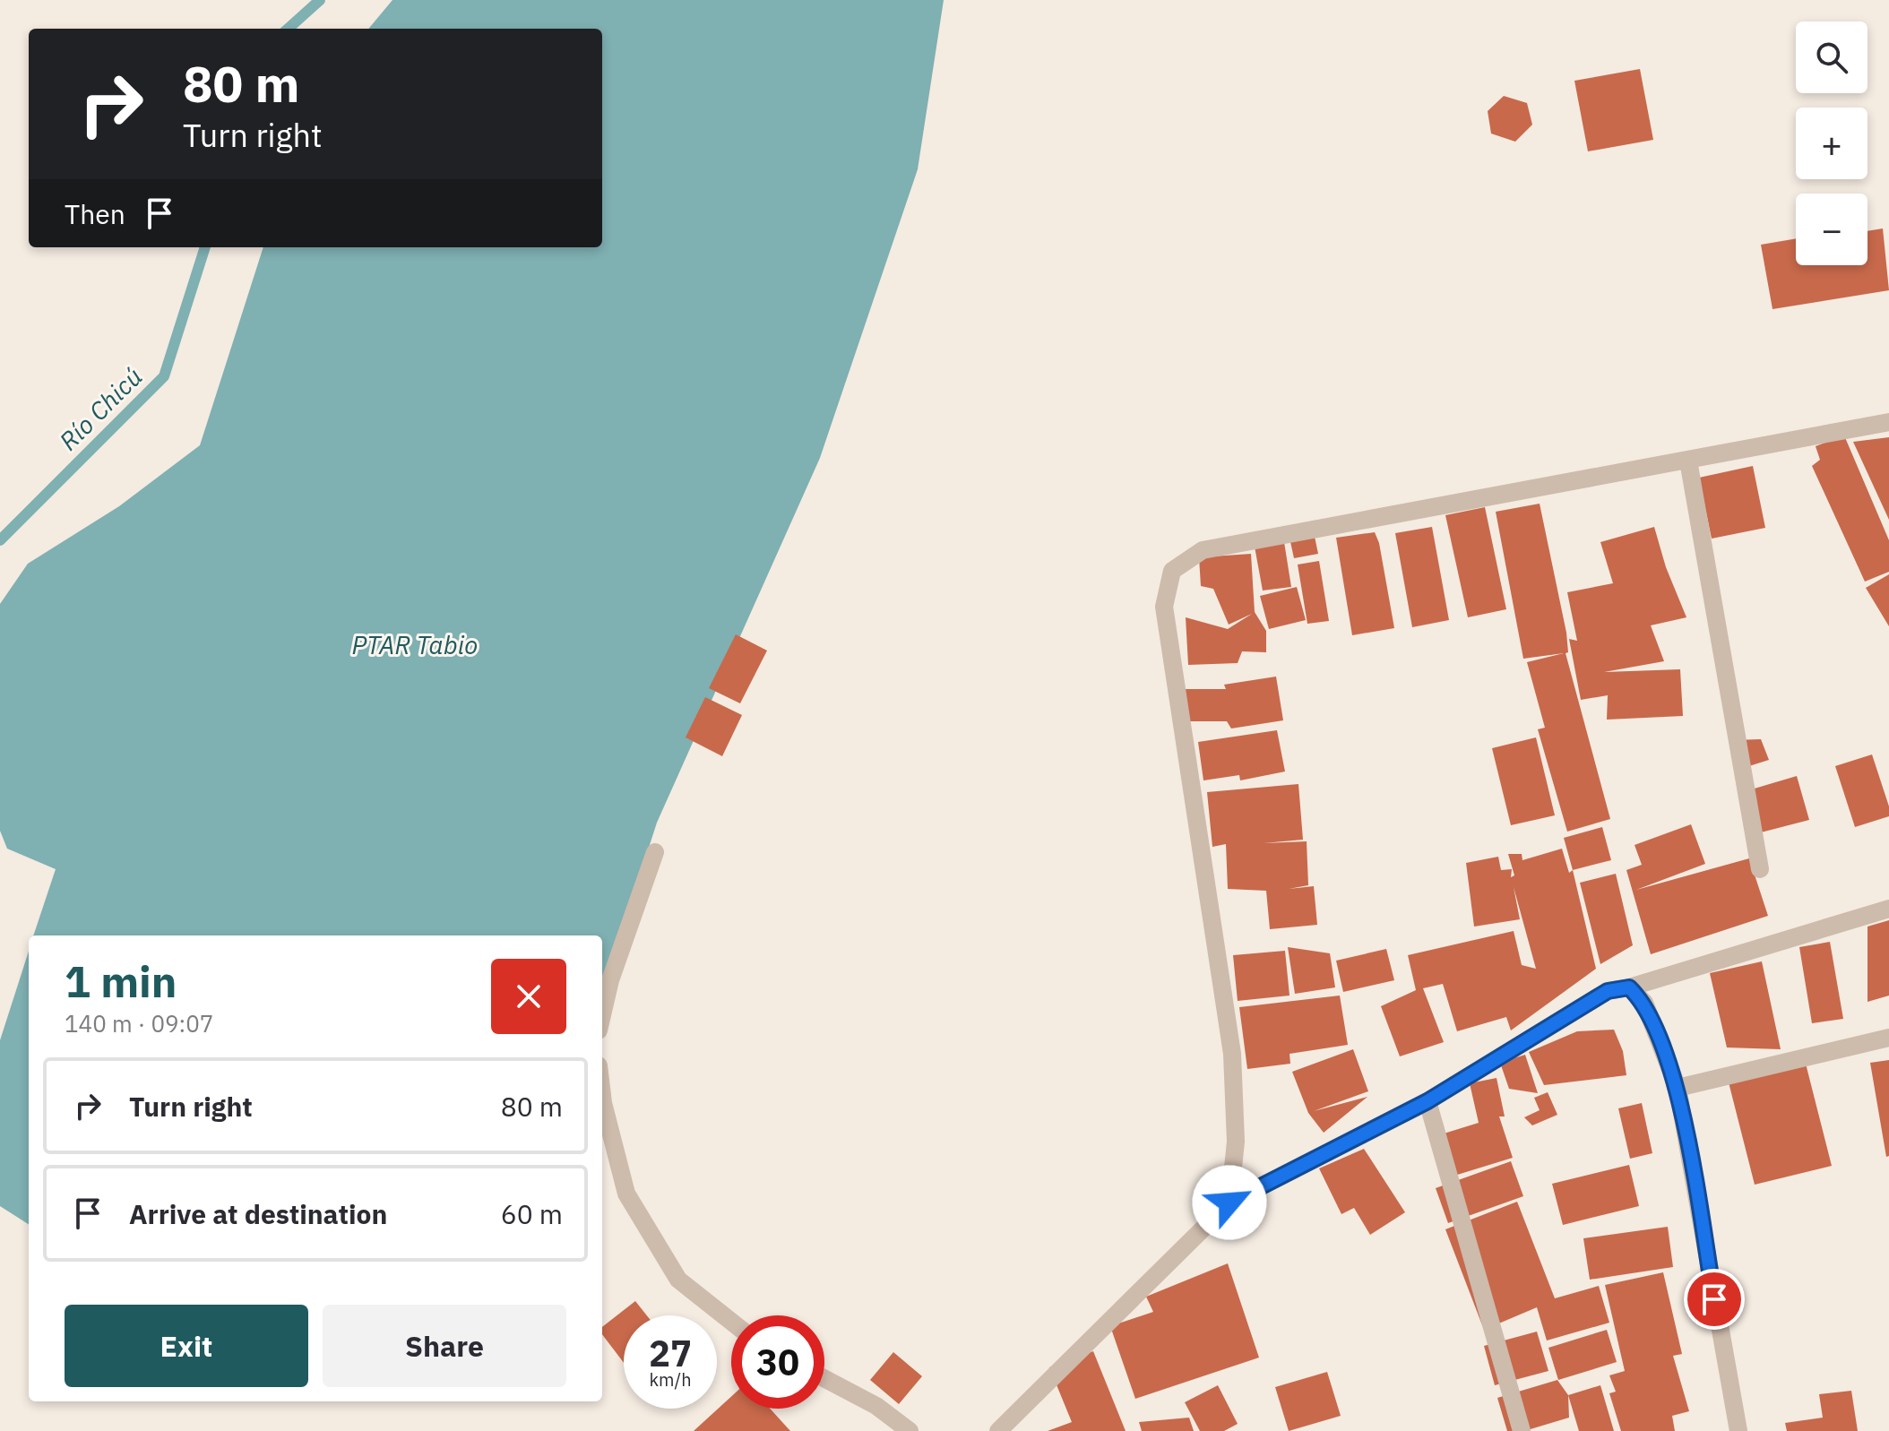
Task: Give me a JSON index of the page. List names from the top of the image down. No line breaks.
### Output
{"water":["Río Chicú","PTAR Tabio"],"page":{"map_buttons":["+","−"],"turn":["80 m","Turn right"],"then":"Then","heading":["1 min","140 m · 09:07"],"list":[{"name":"Turn right","value":"80 m"},{"name":"Arrive at destination","value":"60 m"}],"buttons":["Exit","Share"],"speed":"27 km/h","limit":"30"}}
